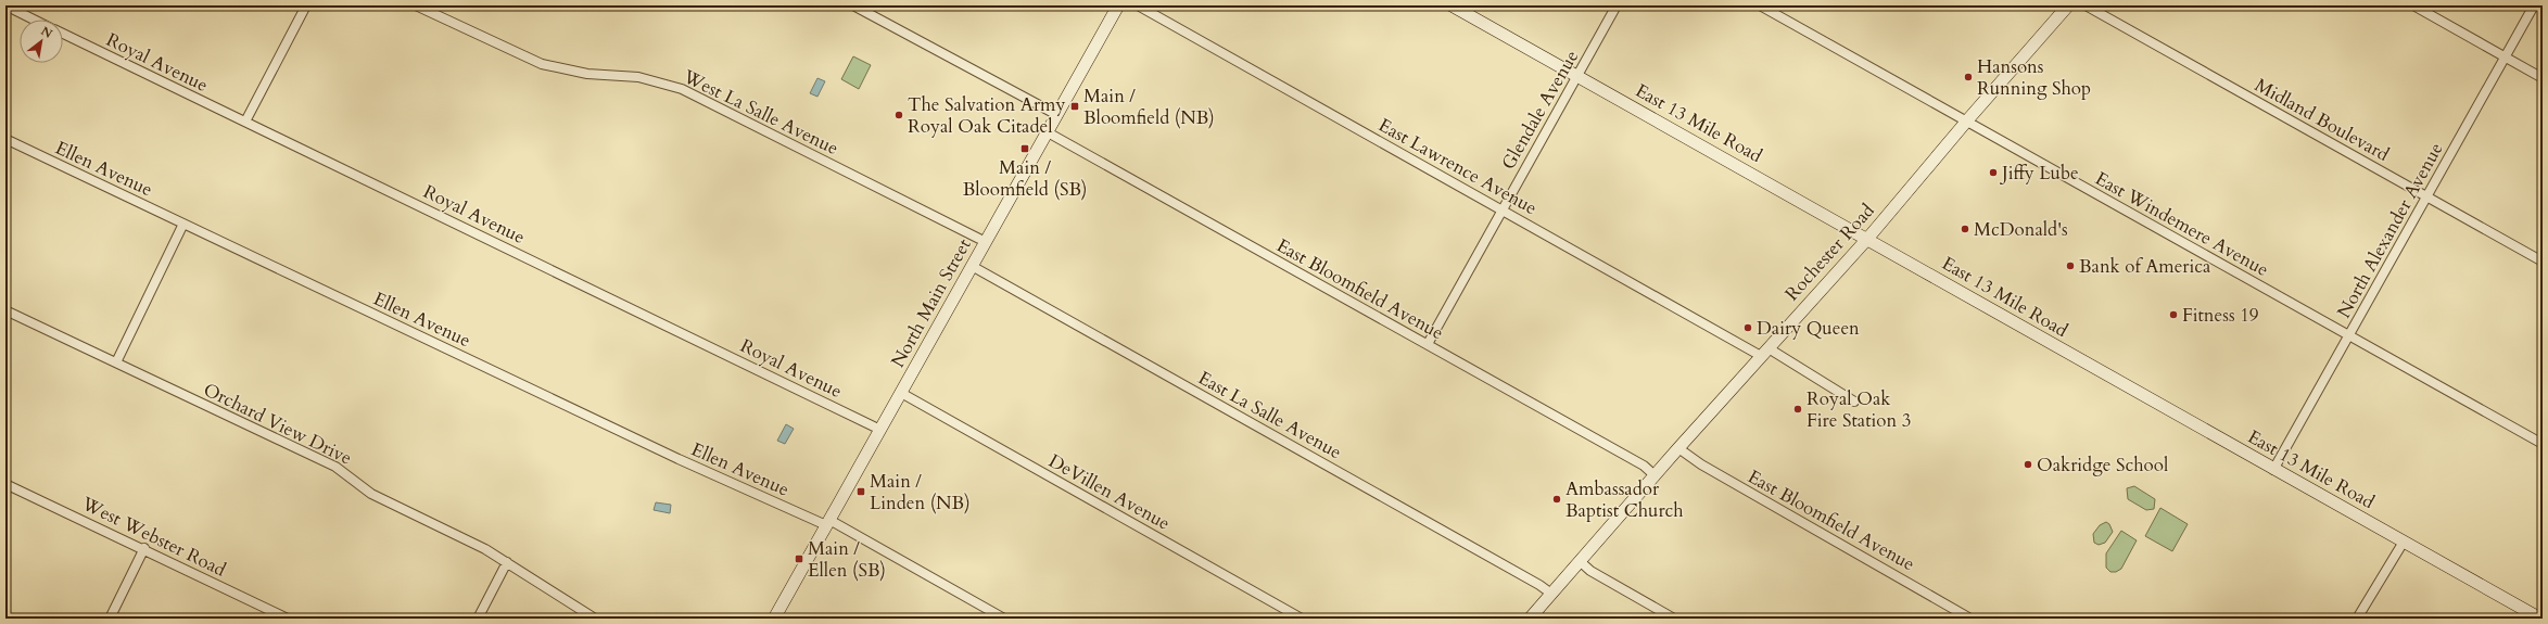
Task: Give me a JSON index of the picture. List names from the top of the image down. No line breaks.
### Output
{"streets":{"main road":["East 13 Mile Road","Rochester Road","North Main Street"],"street":["Royal Avenue","Glendale Avenue","West La Salle Avenue","Midland Boulevard","East Lawrence Avenue","Ellen Avenue","East Windemere Avenue","North Alexander Avenue","East Bloomfield Avenue","East La Salle Avenue","Orchard View Drive","DeVillen Avenue","West Webster Road"]},"crossings":[["Royal Avenue","North Main Street"],["Glendale Avenue","East 13 Mile Road"],["Glendale Avenue","East Lawrence Avenue"],["Glendale Avenue","East Bloomfield Avenue"],["West La Salle Avenue","North Main Street"],["Midland Boulevard","North Alexander Avenue"],["East 13 Mile Road","North Alexander Avenue"],["East 13 Mile Road","Rochester Road"],["East Lawrence Avenue","Rochester Road"],["Ellen Avenue","North Main Street"],["East Windemere Avenue","North Alexander Avenue"],["East Windemere Avenue","Rochester Road"],["Rochester Road","East Bloomfield Avenue"],["Rochester Road","East La Salle Avenue"],["East Bloomfield Avenue","North Main Street"],["North Main Street","East La Salle Avenue"],["North Main Street","DeVillen Avenue"]],"places":{"other":["Hansons Running Shop","The Salvation Army Royal Oak Citadel","Jiffy Lube","McDonald's","Bank of America","Fitness 19","Dairy Queen","Royal Oak Fire Station 3","Oakridge School","Ambassador Baptist Church"],"transit":["Main / Bloomfield (NB)","Main / Bloomfield (SB)","Main / Linden (NB)","Main / Ellen (SB)"]},"north":"top right"}
